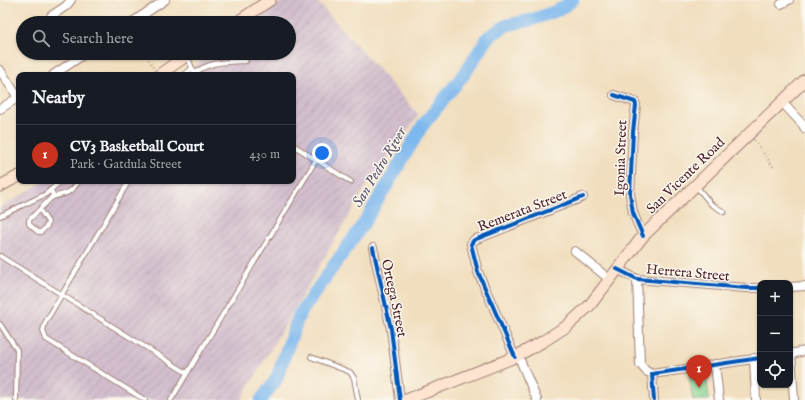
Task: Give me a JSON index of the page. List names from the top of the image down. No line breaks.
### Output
{"streets":{"main road":["San Vicente Road"],"street":["Igonia Street","Remerata Street","Herrera Street","Ortega Street"]},"crossings":[["Igonia Street","San Vicente Road"],["San Vicente Road","Remerata Street"],["San Vicente Road","Herrera Street"]],"water":["San Pedro River"],"page":{"search":"Search here","heading":"Nearby","list":[{"mark":"1","name":"CV3 Basketball Court","note":"Park · Gatdula Street","value":"430 m"}],"map_buttons":["+","−"],"pins":"1"}}
